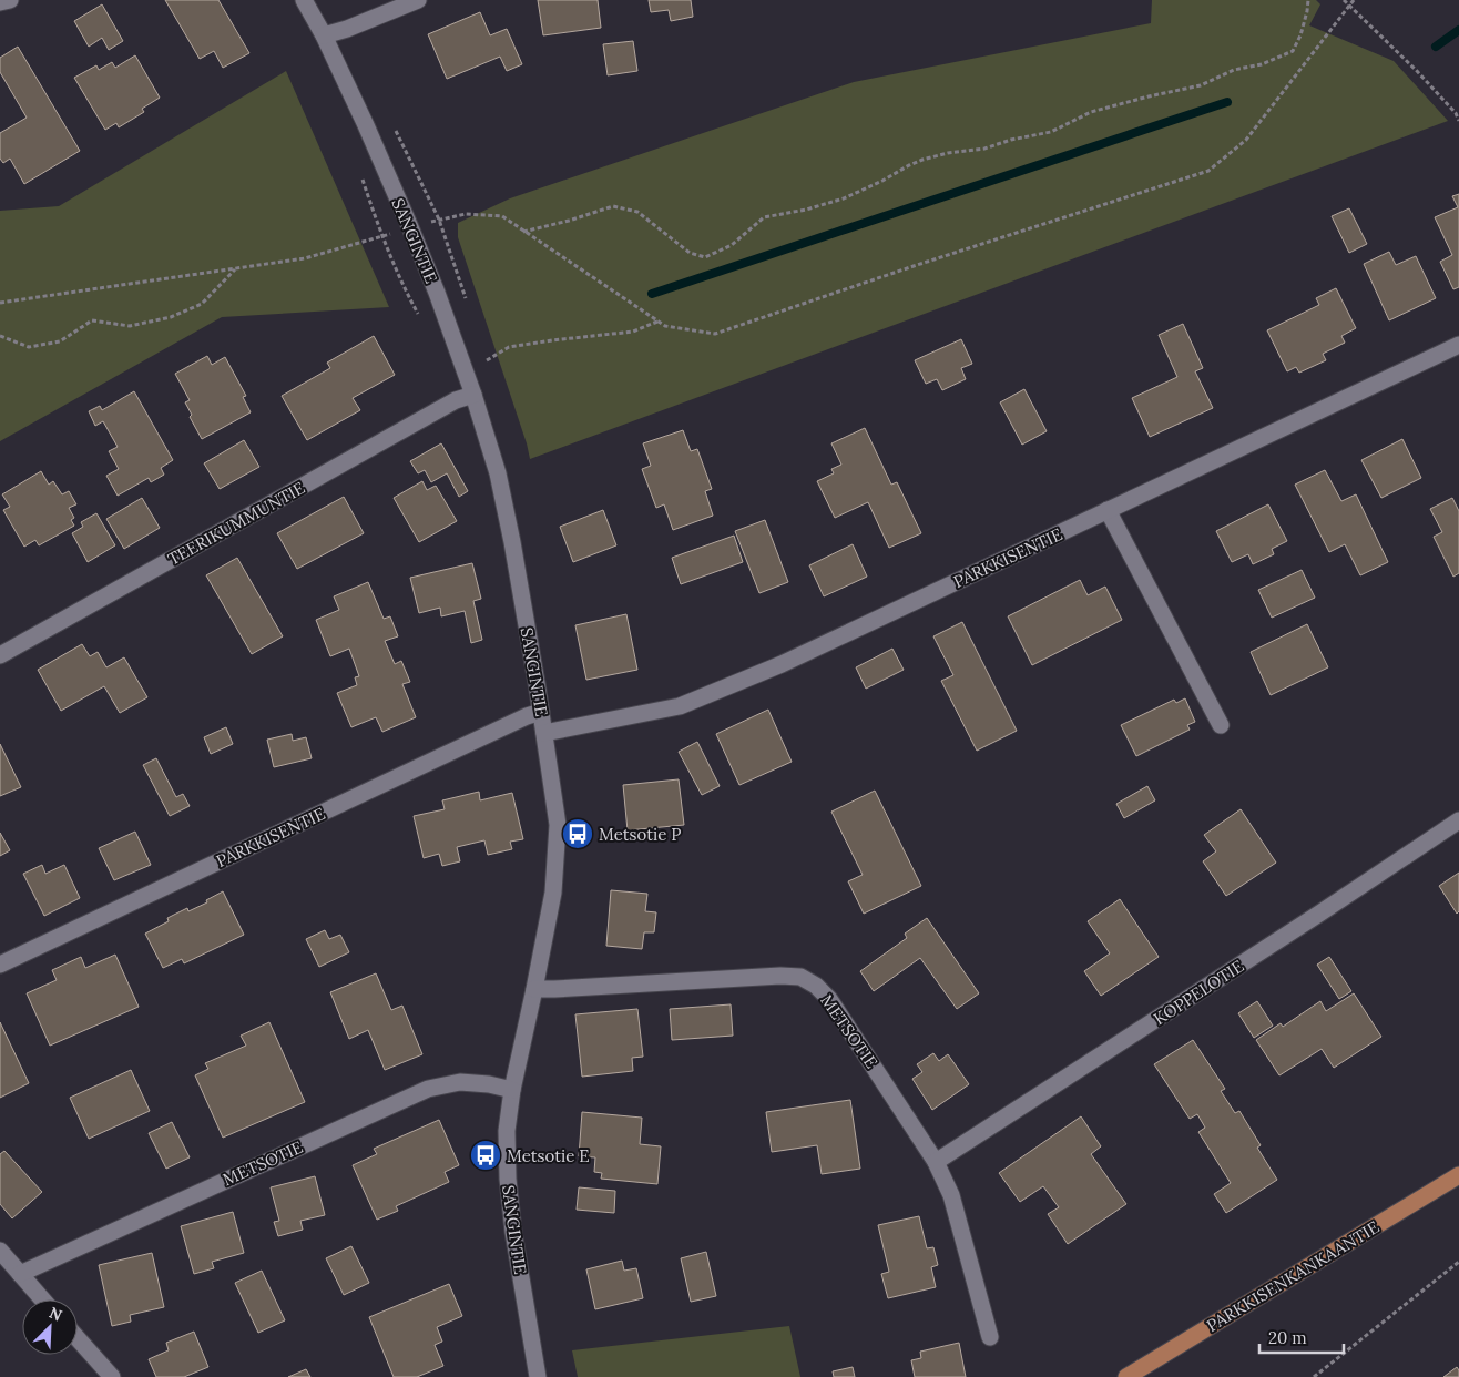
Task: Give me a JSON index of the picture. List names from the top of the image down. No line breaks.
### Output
{"streets":{"main road":["PARKKISENKANKAANTIE"],"street":["SANGINTIE","TEERIKUMMUNTIE","PARKKISENTIE","KOPPELOTIE","METSOTIE"]},"crossings":[["SANGINTIE","TEERIKUMMUNTIE"],["SANGINTIE","PARKKISENTIE"],["SANGINTIE","METSOTIE"],["KOPPELOTIE","METSOTIE"]],"places":{"bus stop":["Metsotie P","Metsotie E"]},"scale_bar":"20 m","north":"top right"}
